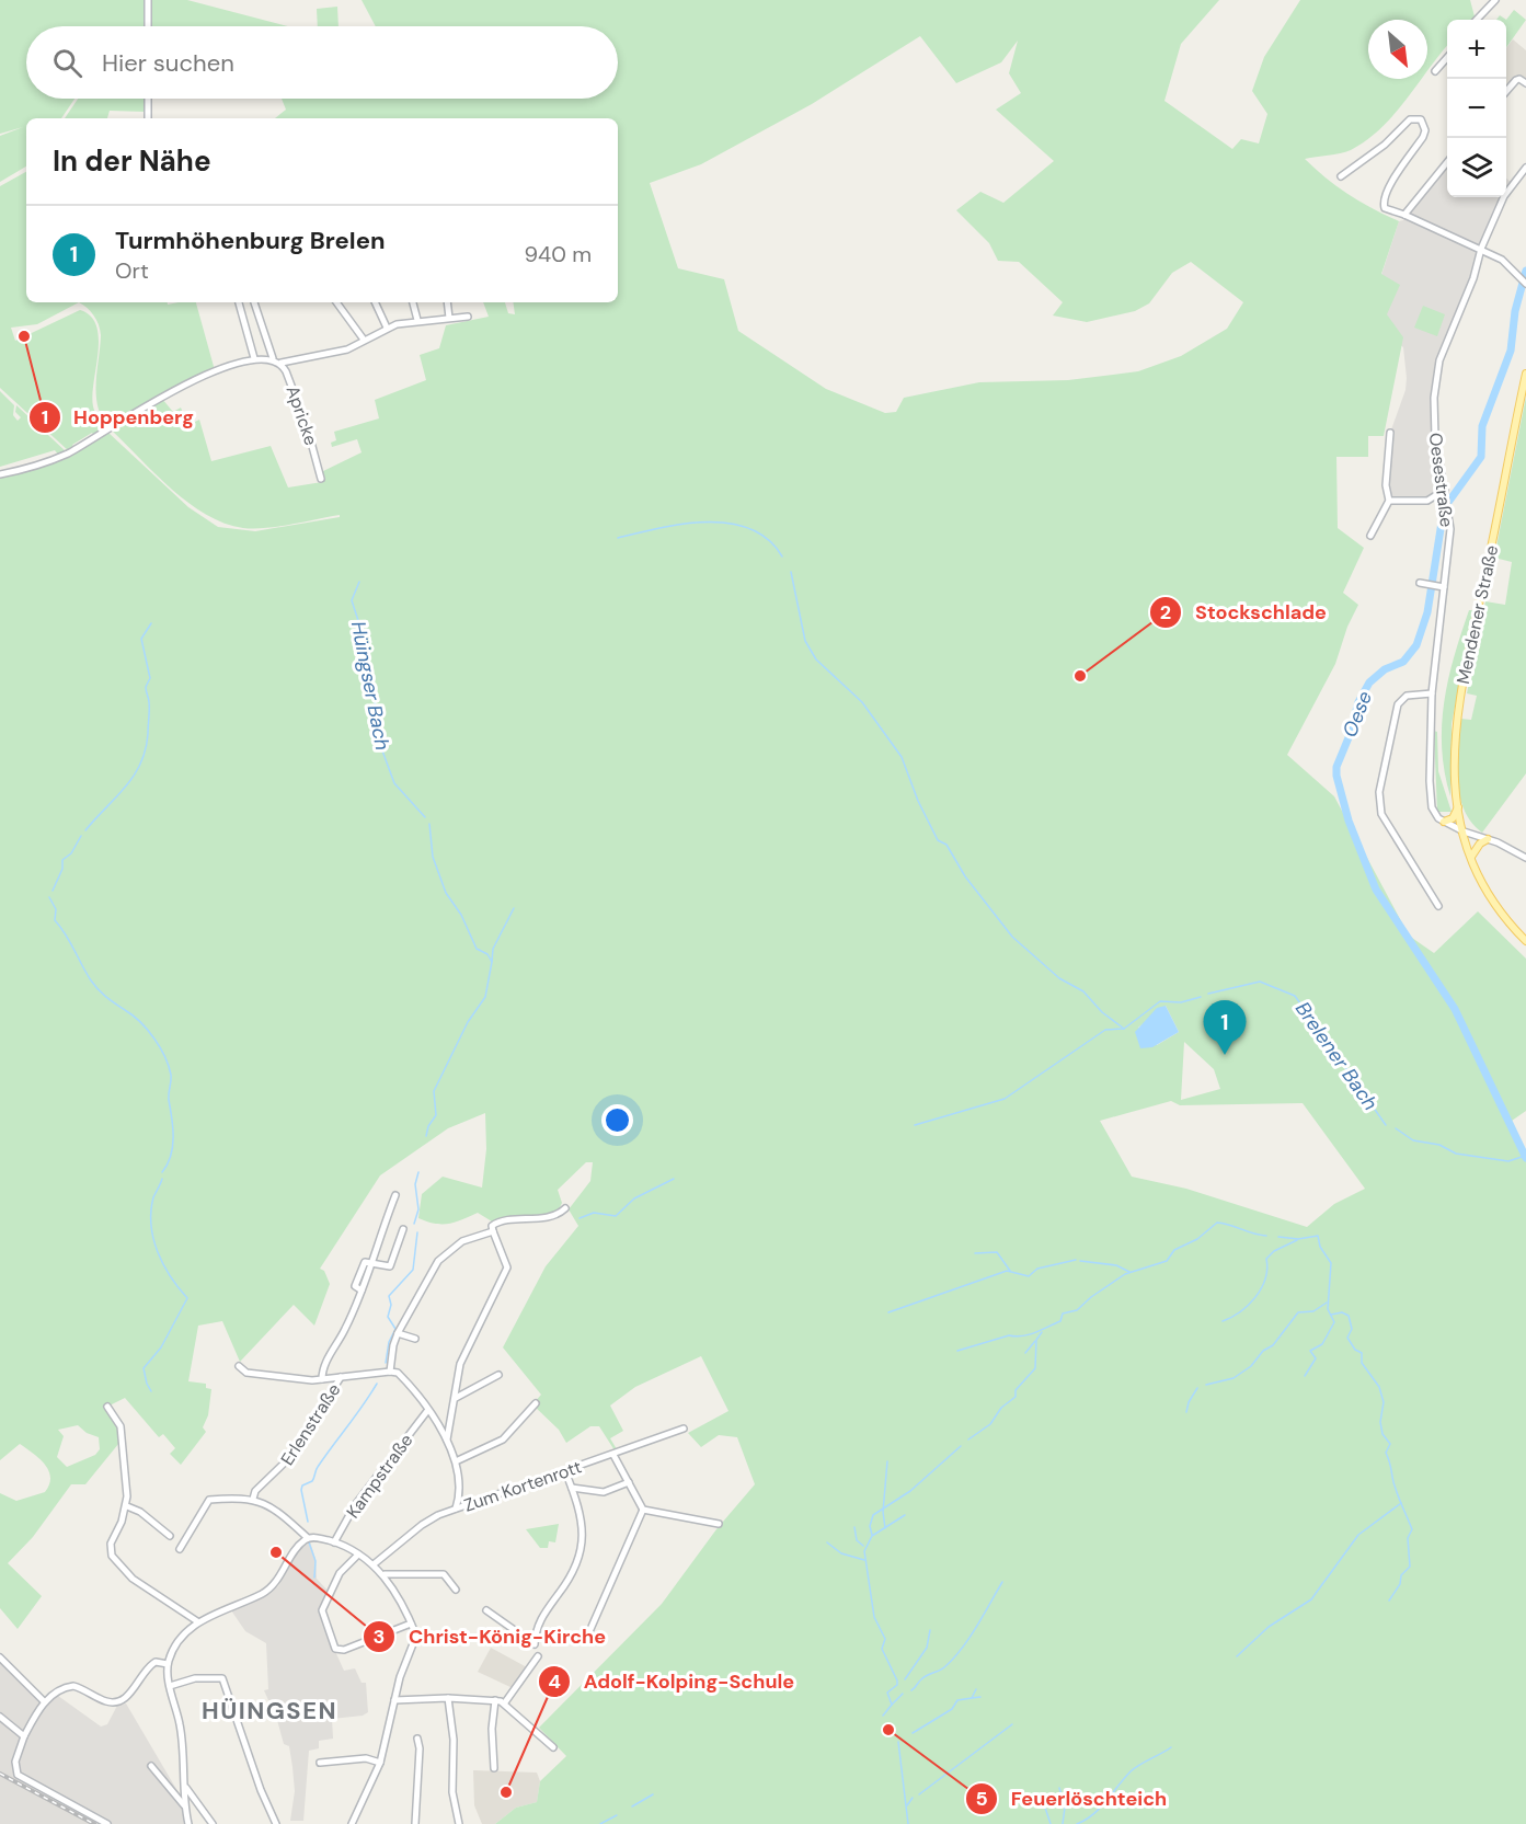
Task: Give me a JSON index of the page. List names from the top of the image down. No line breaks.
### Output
{"streets":{"main road":["Mendener Straße"],"street":["Apricke","Oesestraße","Erlenstraße","Kampstraße","Zum Kortenrott"]},"districts":["HÜINGSEN"],"water":["Hüingser Bach","Oese","Brelener Bach"],"places":["Hoppenberg","Stockschlade","Christ-König-Kirche","Feuerlöschteich","Adolf-Kolping-Schule"],"north":"bottom right","page":{"map_buttons":["+","−"],"search":"Hier suchen","heading":"In der Nähe","list":[{"mark":"1","name":"Turmhöhenburg Brelen","note":"Ort","value":"940 m"}],"pins":"1"}}
